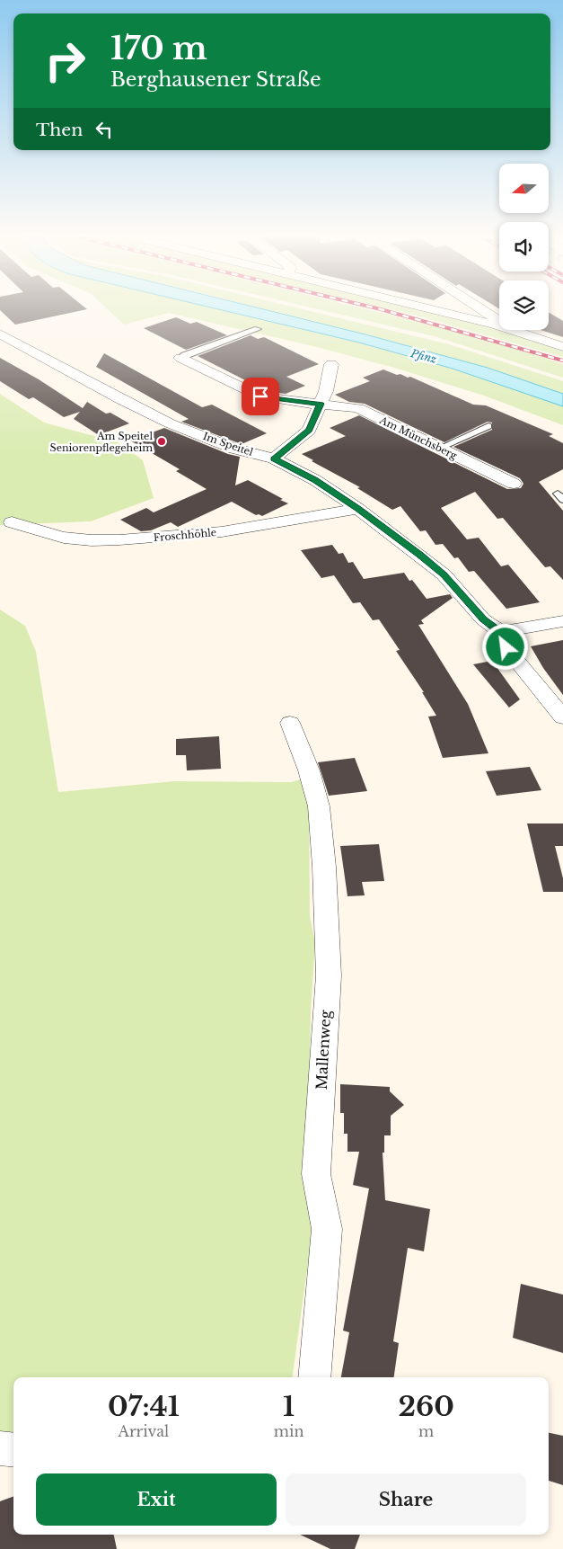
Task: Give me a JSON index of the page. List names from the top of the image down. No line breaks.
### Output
{"streets":{"street":["Am Münchsberg","Im Speitel","Froschhöhle","Mallenweg"]},"crossings":[["Im Speitel","Froschhöhle"]],"water":["Pfinz"],"places":["Am Speitel Seniorenpflegeheim"],"north":"left","page":{"turn":["170 m","Berghausener Straße"],"then":"Then","eta":["07:41","Arrival","1","min","260","m"],"buttons":["Exit","Share"]}}
